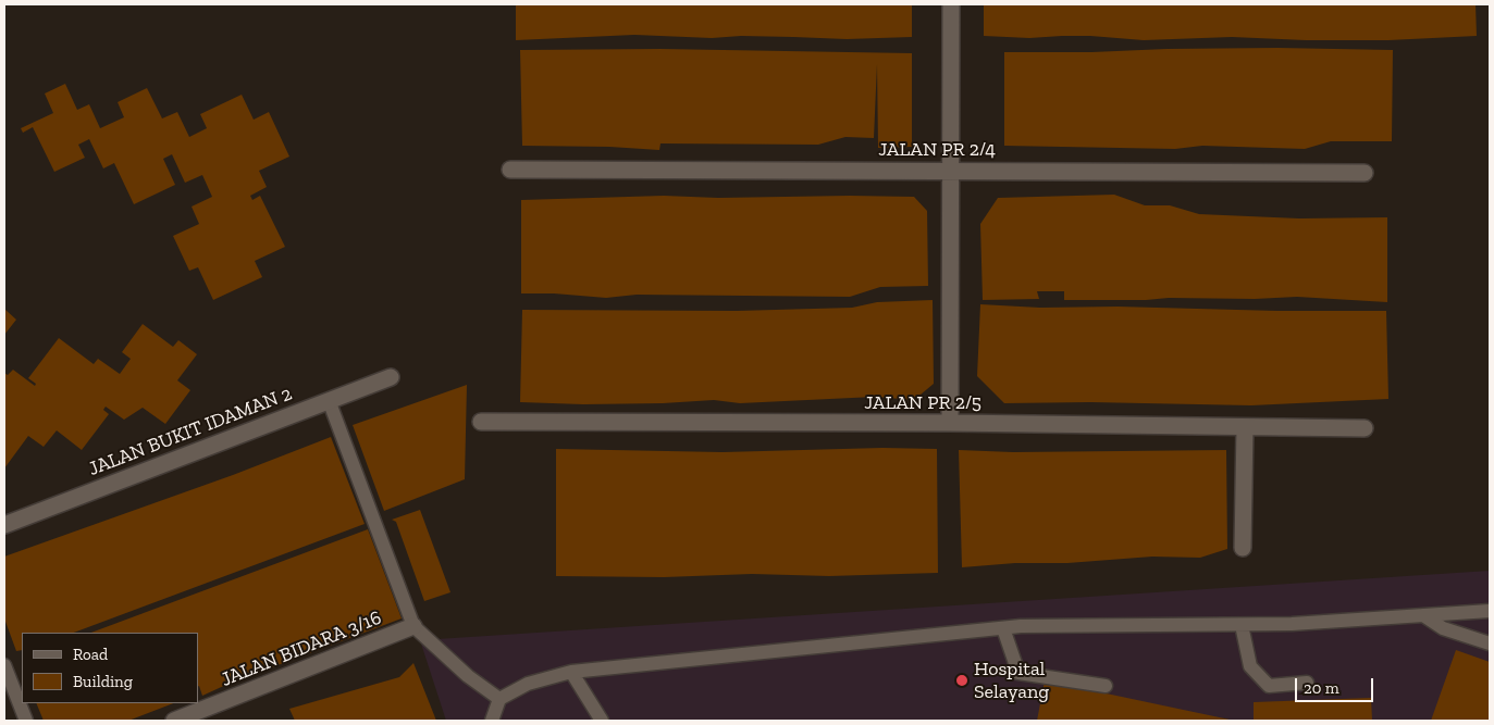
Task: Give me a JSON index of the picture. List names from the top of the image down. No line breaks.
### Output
{"streets":{"street":["JALAN PR 2/4","JALAN PR 2/5","JALAN BUKIT IDAMAN 2","JALAN BIDARA 3/16"]},"places":["Hospital Selayang"],"legend":["Road","Building"],"scale_bar":"20 m"}
